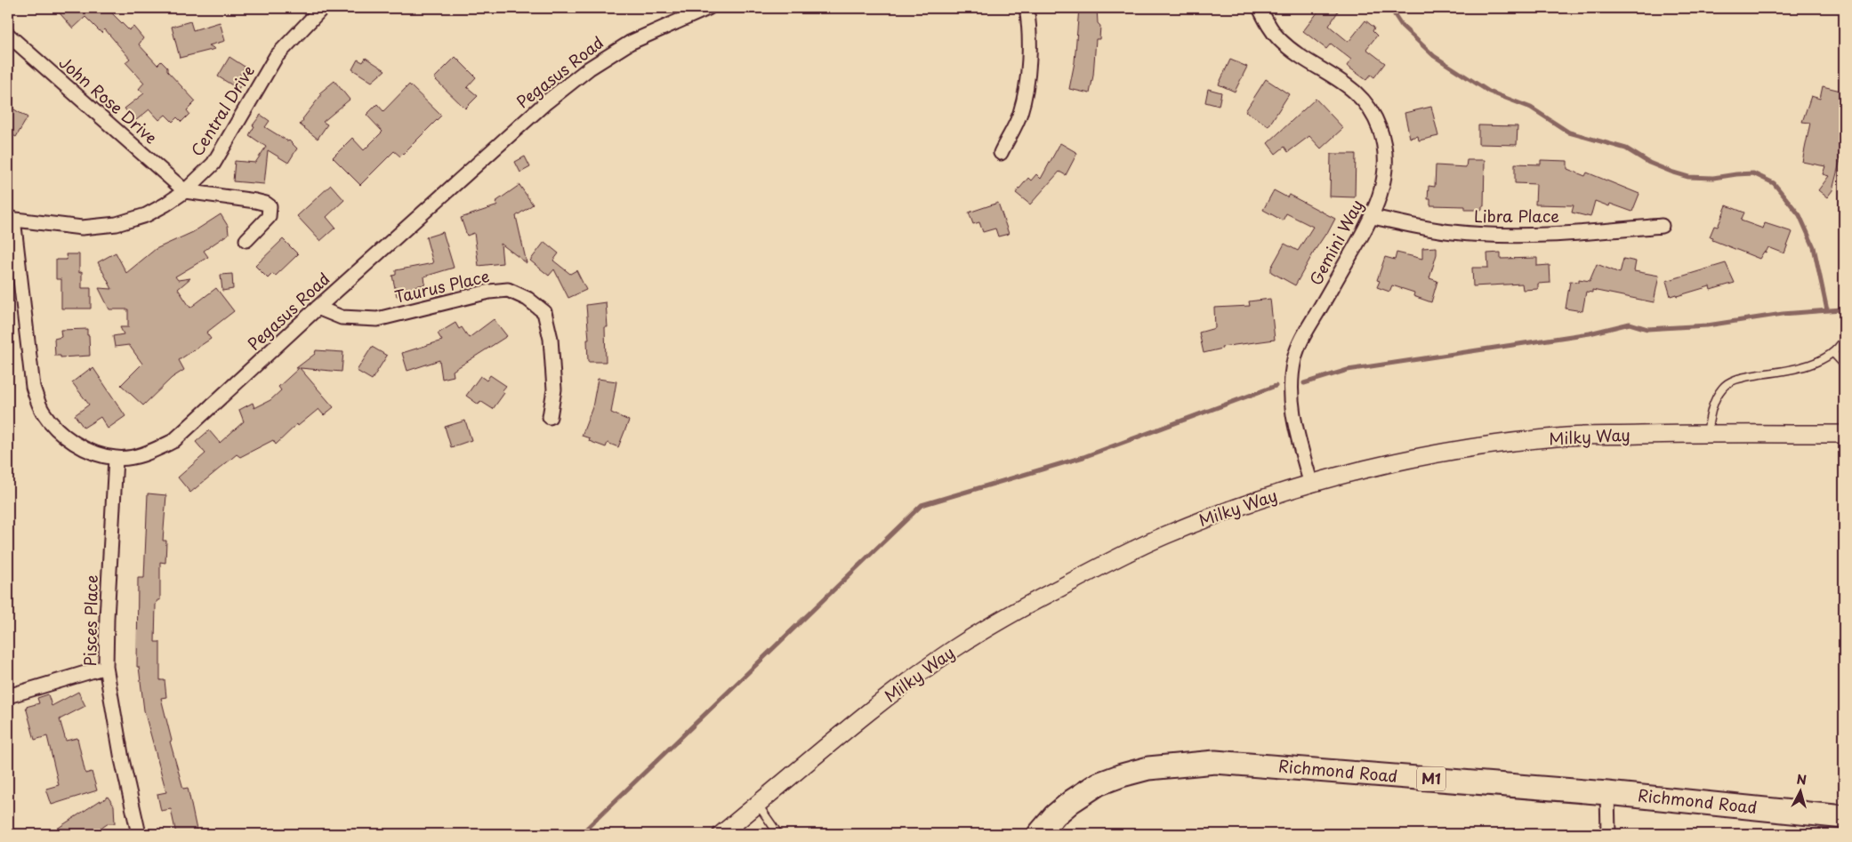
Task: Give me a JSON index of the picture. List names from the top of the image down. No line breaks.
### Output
{"streets":{"highway":["Richmond Road","M1"],"street":["Pegasus Road","John Rose Drive","Central Drive","Libra Place","Gemini Way","Taurus Place","Milky Way","Pisces Place"]},"crossings":[["Pegasus Road","Central Drive"],["Pegasus Road","Taurus Place"],["Pegasus Road","Pisces Place"],["John Rose Drive","Central Drive"],["Libra Place","Gemini Way"],["Gemini Way","Milky Way"]],"north":"top"}
